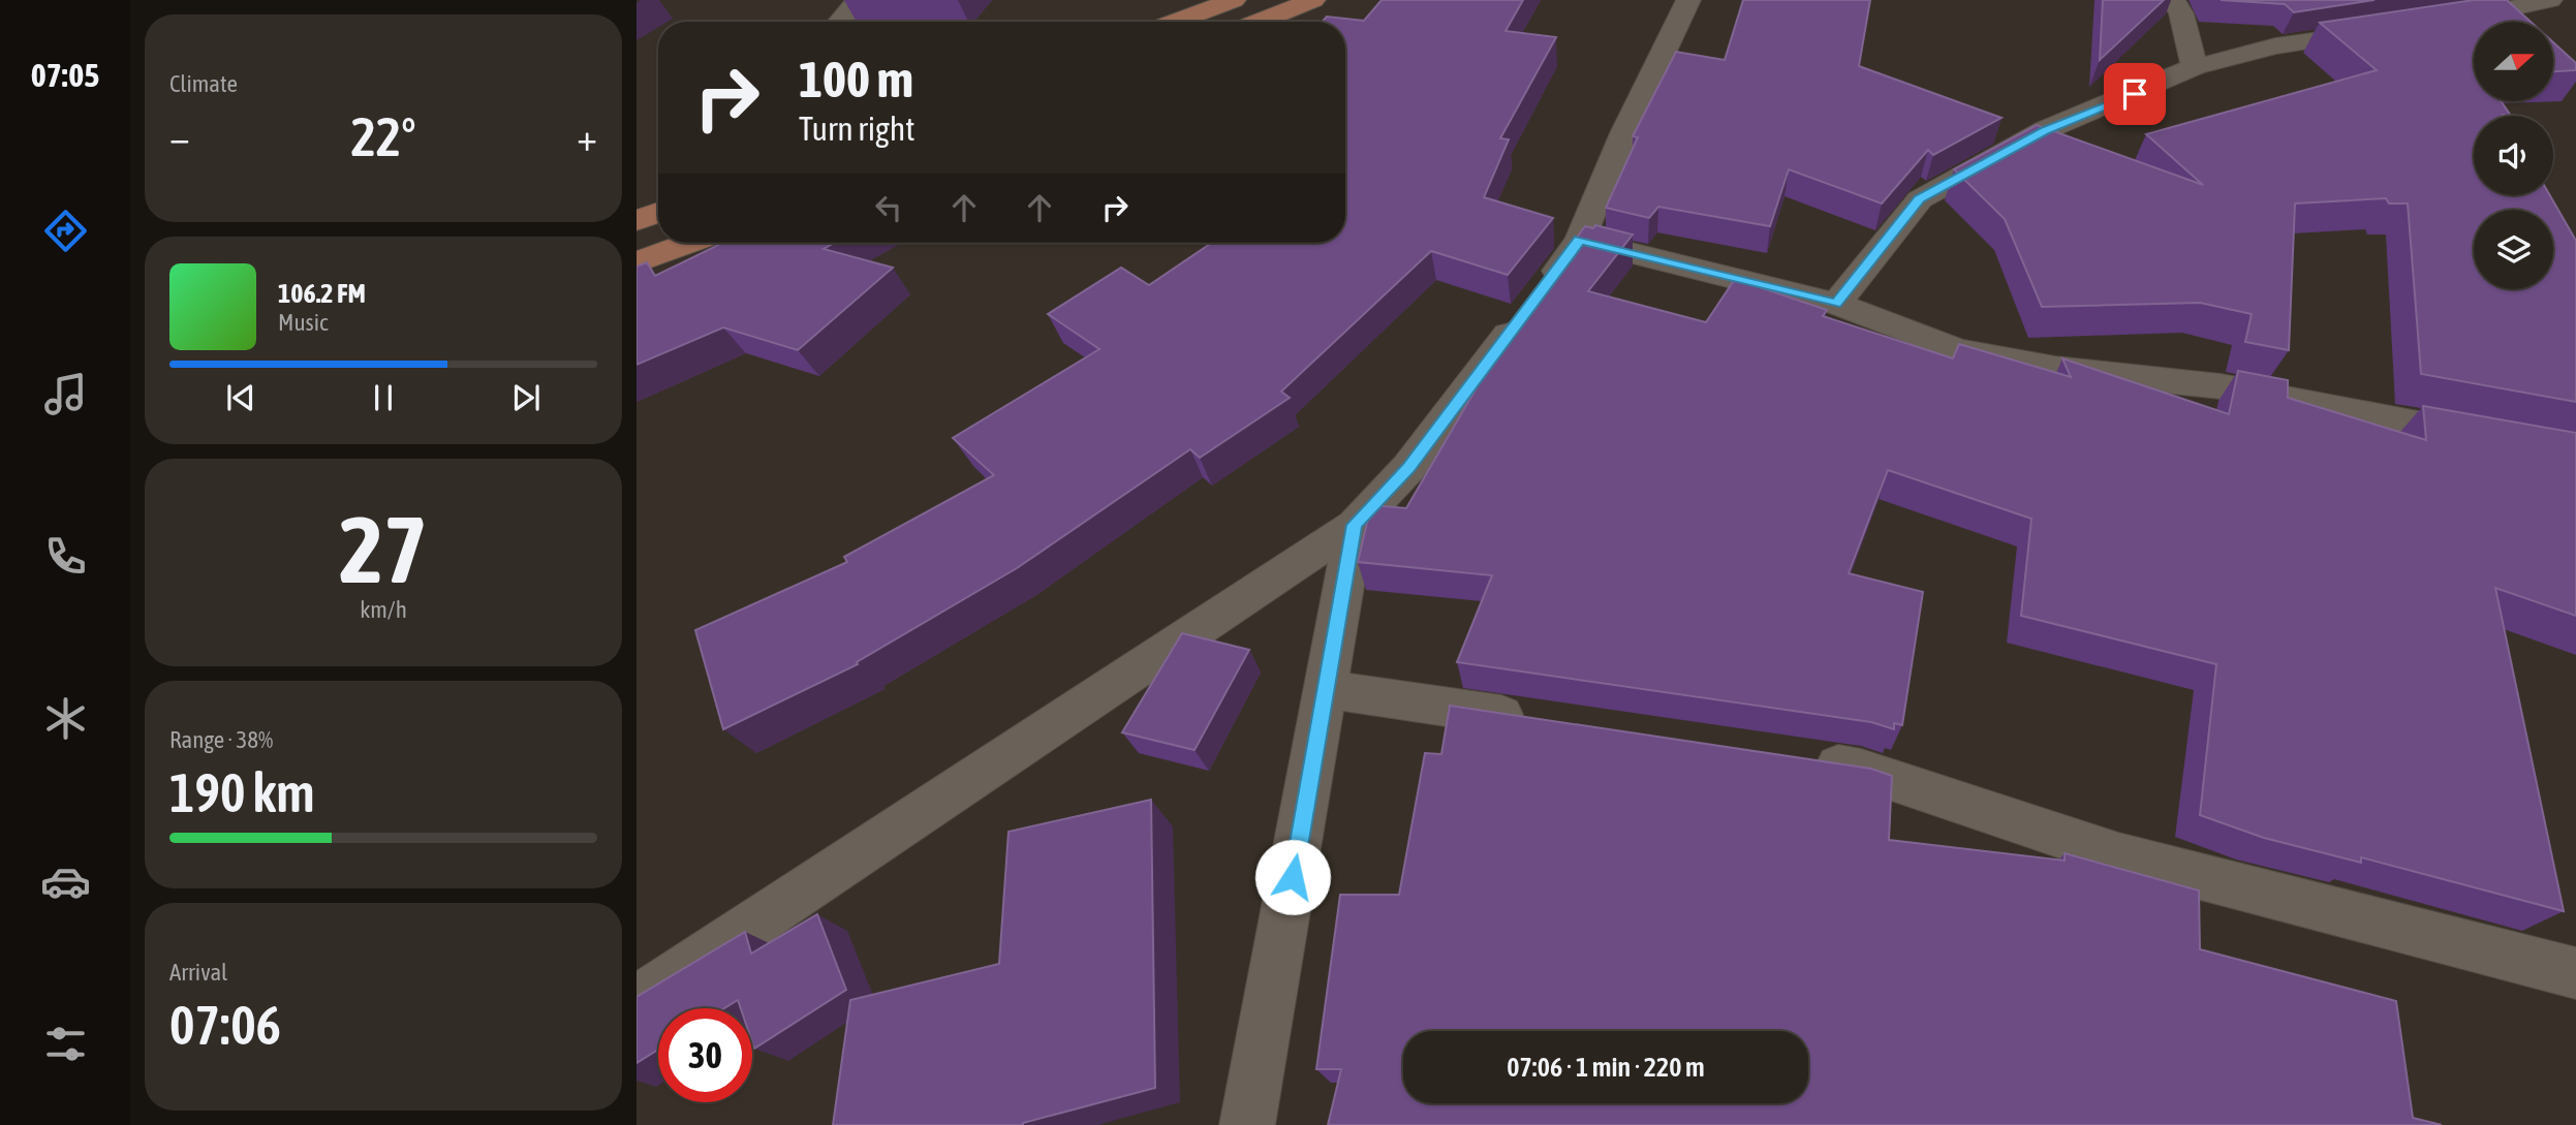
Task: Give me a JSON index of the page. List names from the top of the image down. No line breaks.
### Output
{"north":"right","page":{"tabs":"07:05","tile":["Climate",["27","km/h"],["Range · 38%","190 km"],["Arrival","07:06"]],"turn":["100 m","Turn right"],"heat":["−","22°","+"],"song":["106.2 FM","Music"],"limit":"30","trip":"07:06 · 1 min · 220 m"}}
